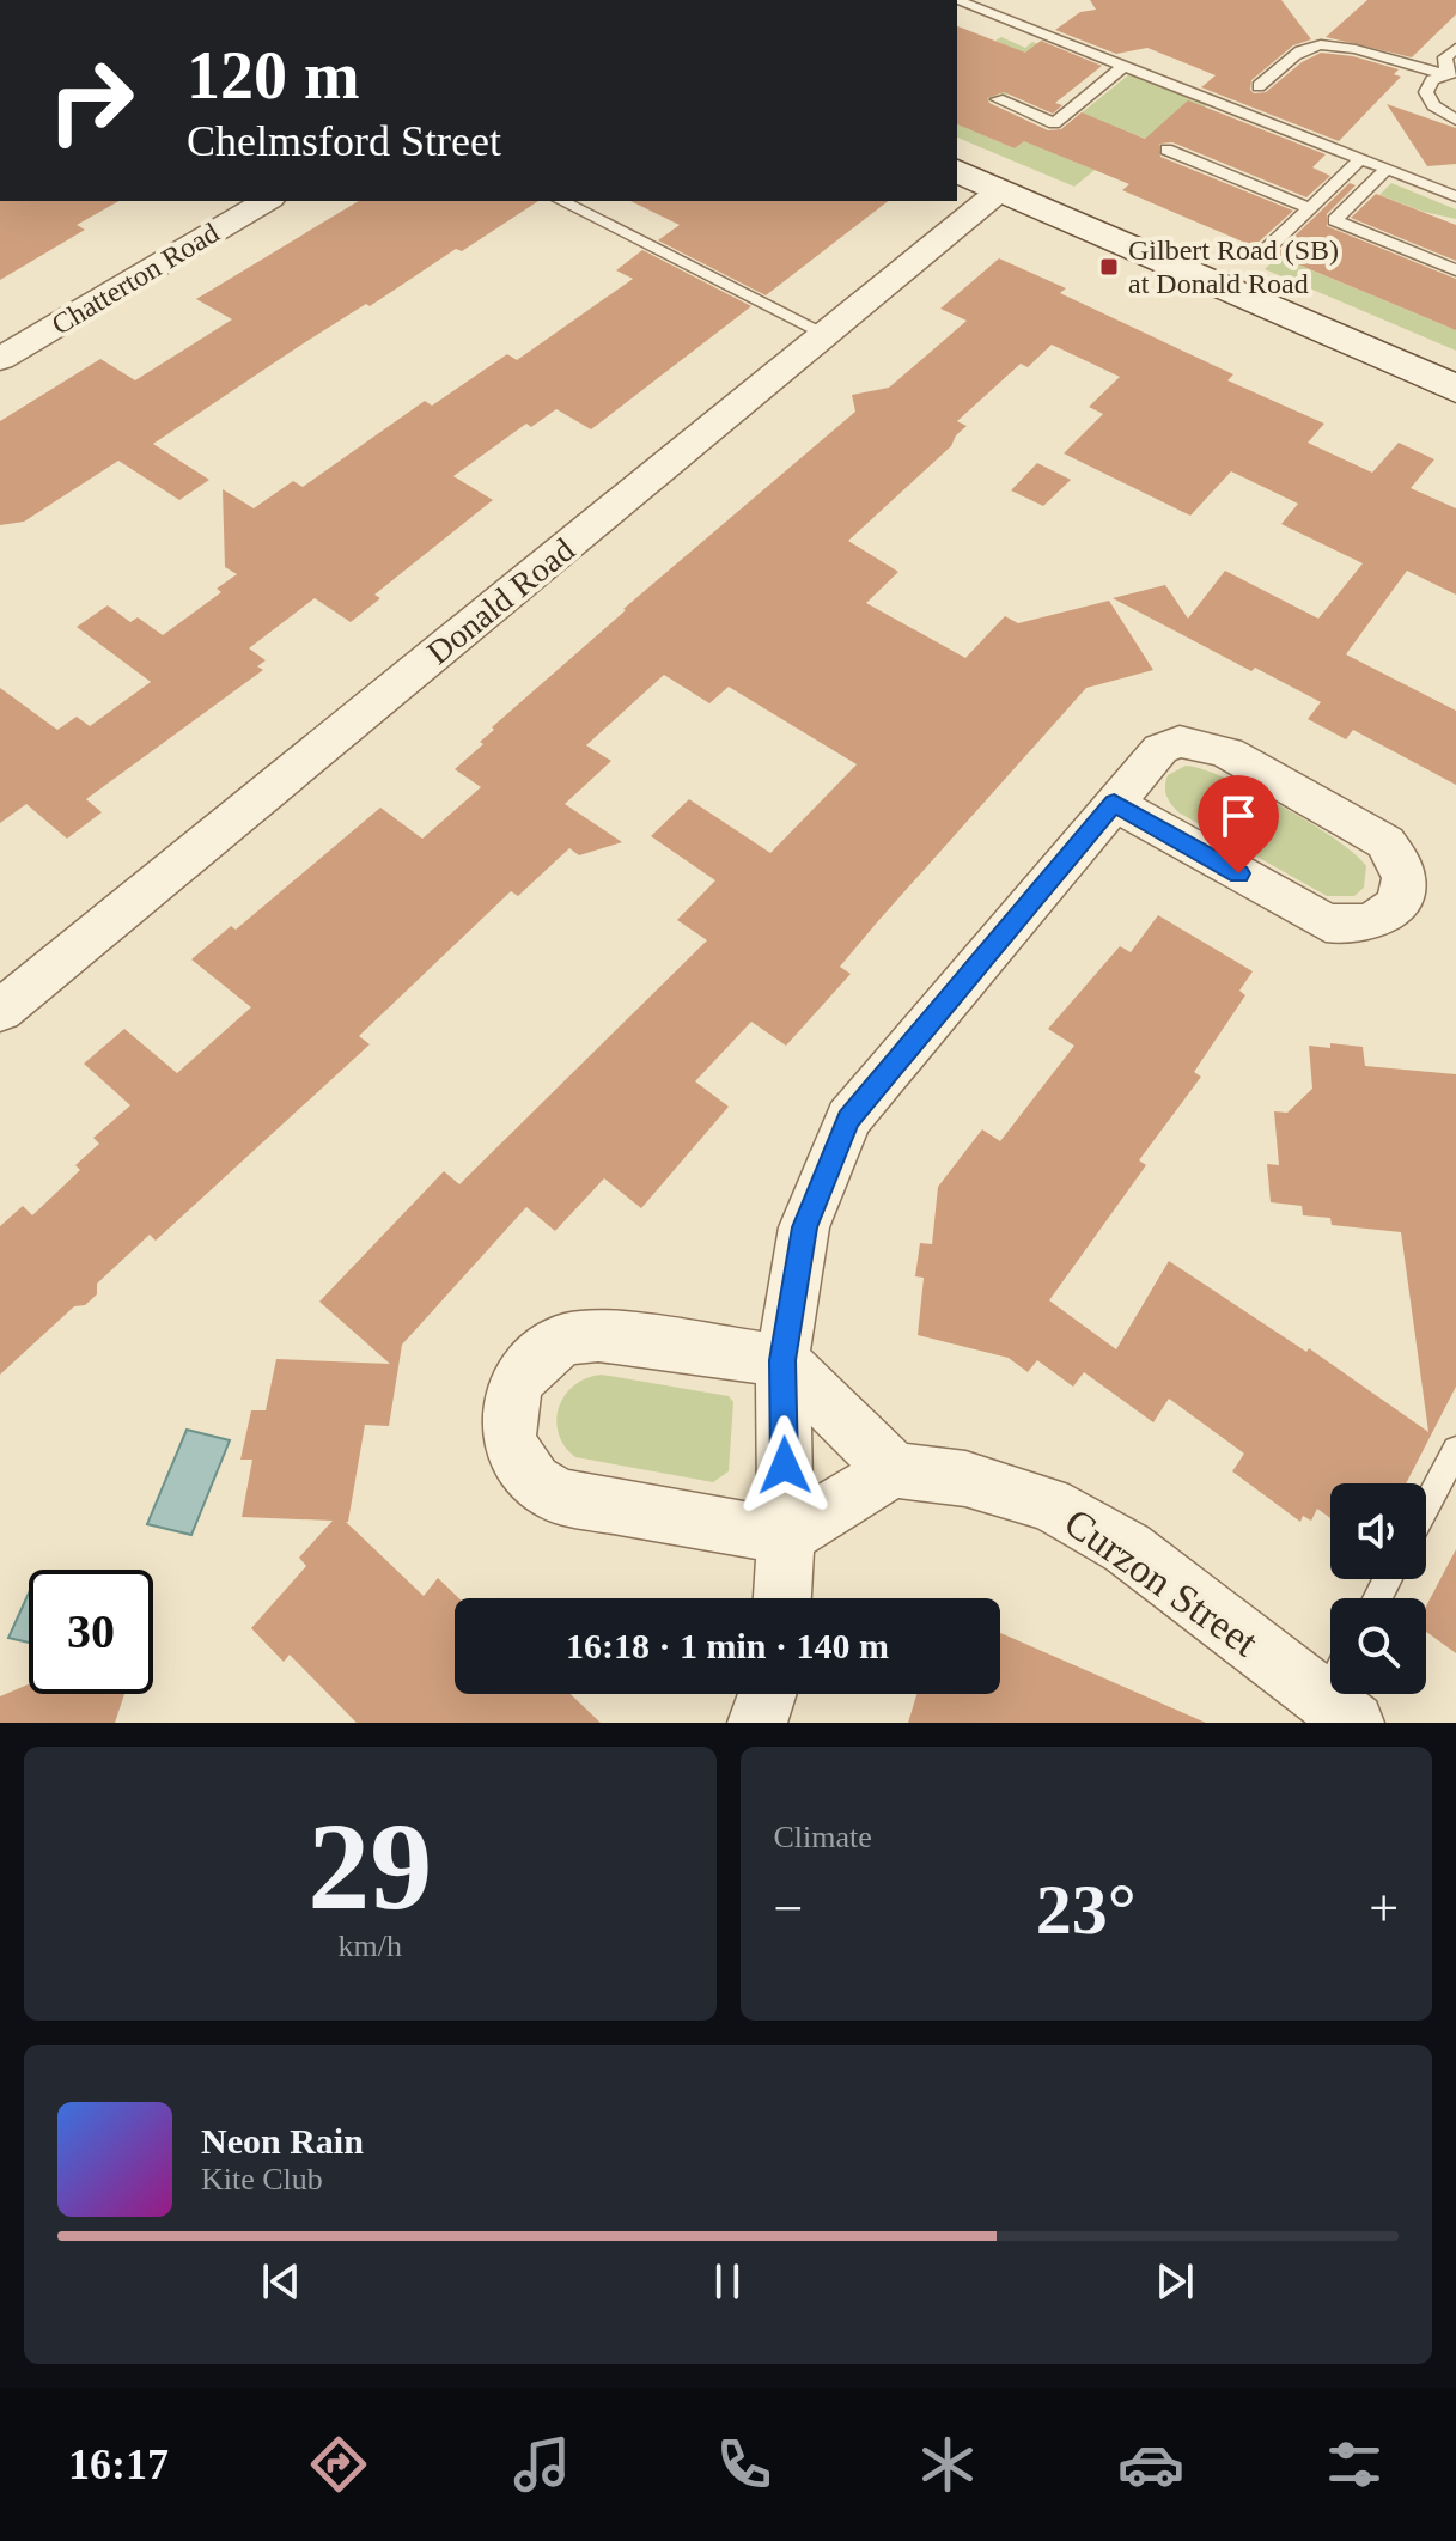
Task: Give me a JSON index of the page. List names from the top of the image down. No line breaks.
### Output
{"streets":{"street":["Chatterton Road","Donald Road","Curzon Street"]},"places":{"transit":["Gilbert Road (SB) at Donald Road"]},"page":{"turn":["120 m","Chelmsford Street"],"limit":"30","trip":"16:18 · 1 min · 140 m","tile":[["29","km/h"],"Climate"],"heat":["−","23°","+"],"song":["Neon Rain","Kite Club"],"tabs":"16:17"}}
